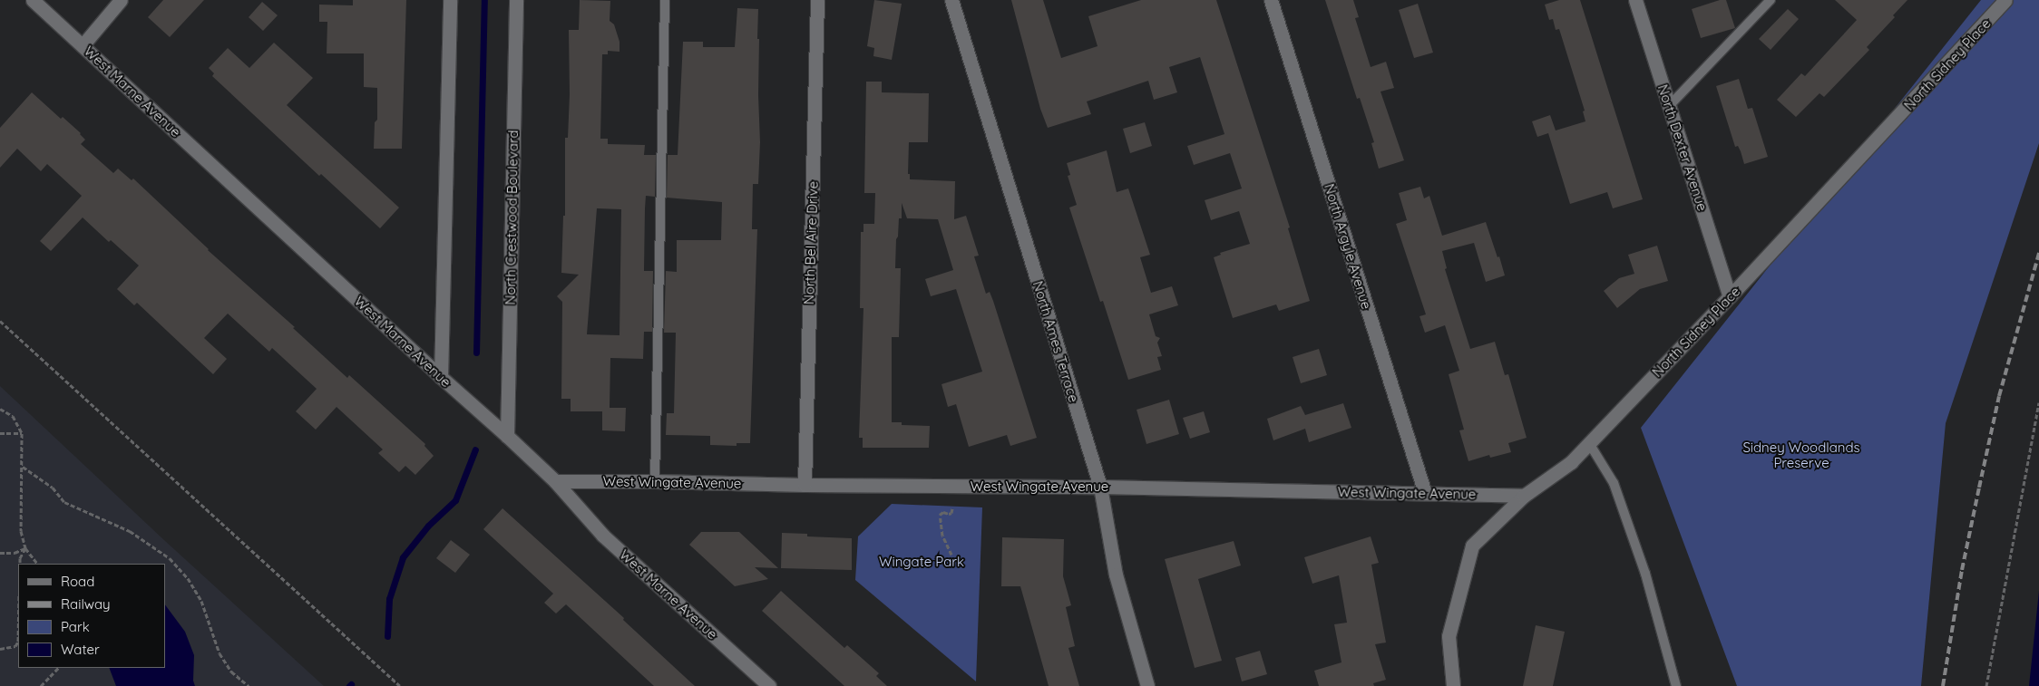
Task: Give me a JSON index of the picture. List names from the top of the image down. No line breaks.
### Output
{"streets":{"street":["North Sidney Place","West Marne Avenue","North Dexter Avenue","North Crestwood Boulevard","North Bel Aire Drive","North Argyle Avenue","North Ames Terrace","West Wingate Avenue"]},"crossings":[["North Sidney Place","North Dexter Avenue"],["North Sidney Place","West Wingate Avenue"],["West Marne Avenue","North Crestwood Boulevard"],["West Marne Avenue","West Wingate Avenue"],["North Bel Aire Drive","West Wingate Avenue"],["North Argyle Avenue","West Wingate Avenue"],["North Ames Terrace","West Wingate Avenue"]],"parks":["Sidney Woodlands Preserve","Wingate Park"],"legend":["Road","Railway","Park","Water"]}
